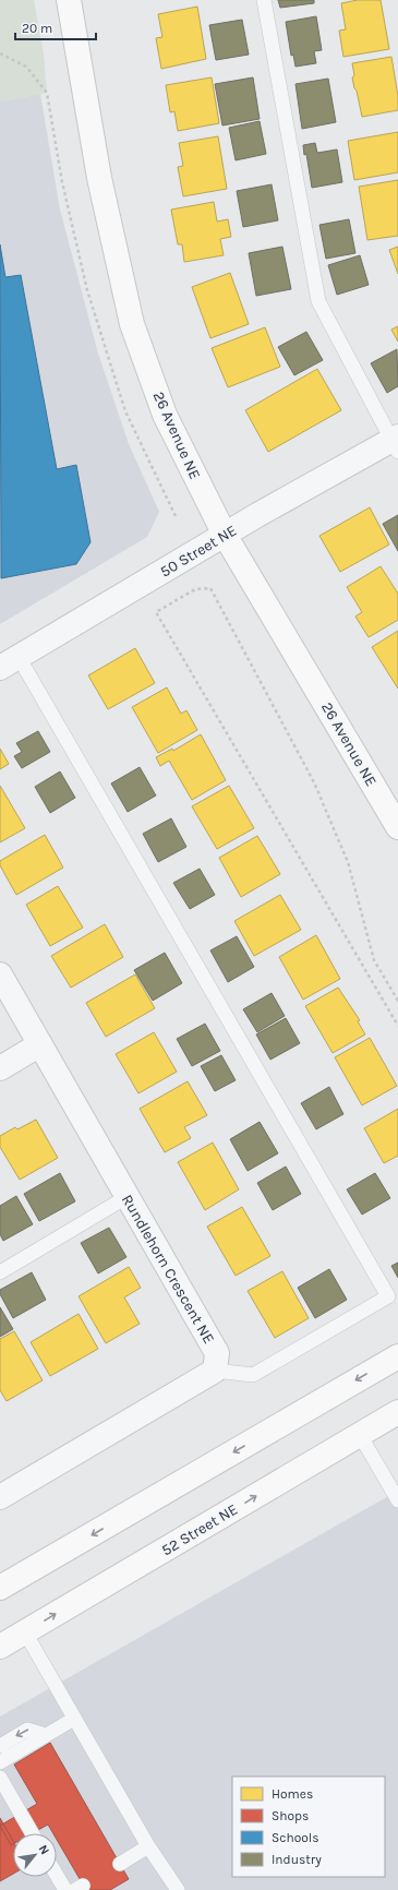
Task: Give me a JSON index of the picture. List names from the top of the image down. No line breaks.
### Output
{"streets":{"main road":["26 Avenue NE","52 Street NE"],"street":["50 Street NE","Rundlehorn Crescent NE"]},"crossings":[["26 Avenue NE","50 Street NE"]],"legend":["Homes","Shops","Schools","Industry"],"scale_bar":"20 m","north":"top right"}
